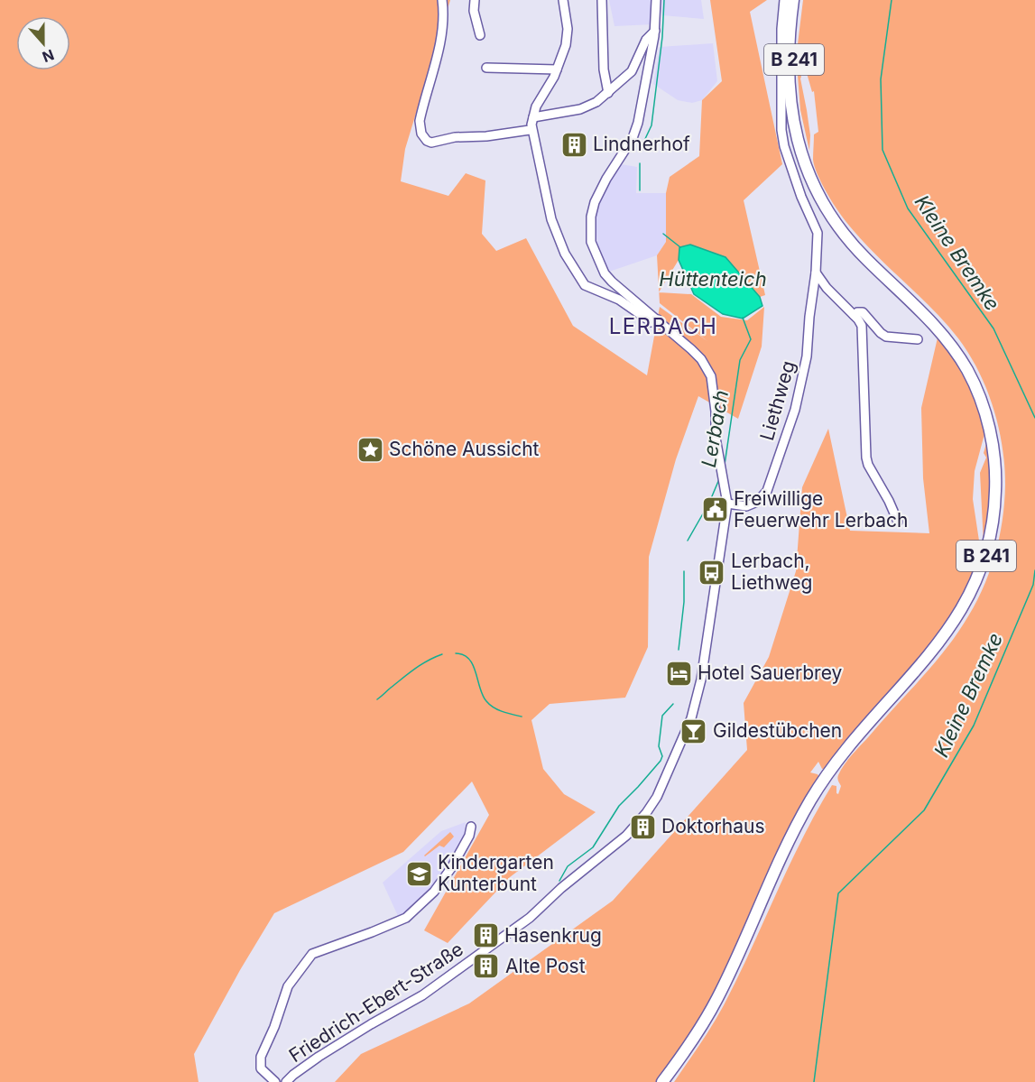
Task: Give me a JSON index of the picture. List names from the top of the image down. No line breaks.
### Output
{"streets":{"main road":["B 241"],"street":["Liethweg","Friedrich-Ebert-Straße"]},"crossings":[["Liethweg","Friedrich-Ebert-Straße"]],"districts":["LERBACH"],"water":["Kleine Bremke","Hüttenteich","Lerbach"],"places":{"building":["Lindnerhof","Doktorhaus","Hasenkrug","Alte Post"],"place":["Schöne Aussicht"],"public building":["Freiwillige Feuerwehr Lerbach"],"bus stop":["Lerbach, Liethweg"],"hotel":["Hotel Sauerbrey"],"bar":["Gildestübchen"],"school or university":["Kindergarten Kunterbunt"]},"north":"bottom"}
